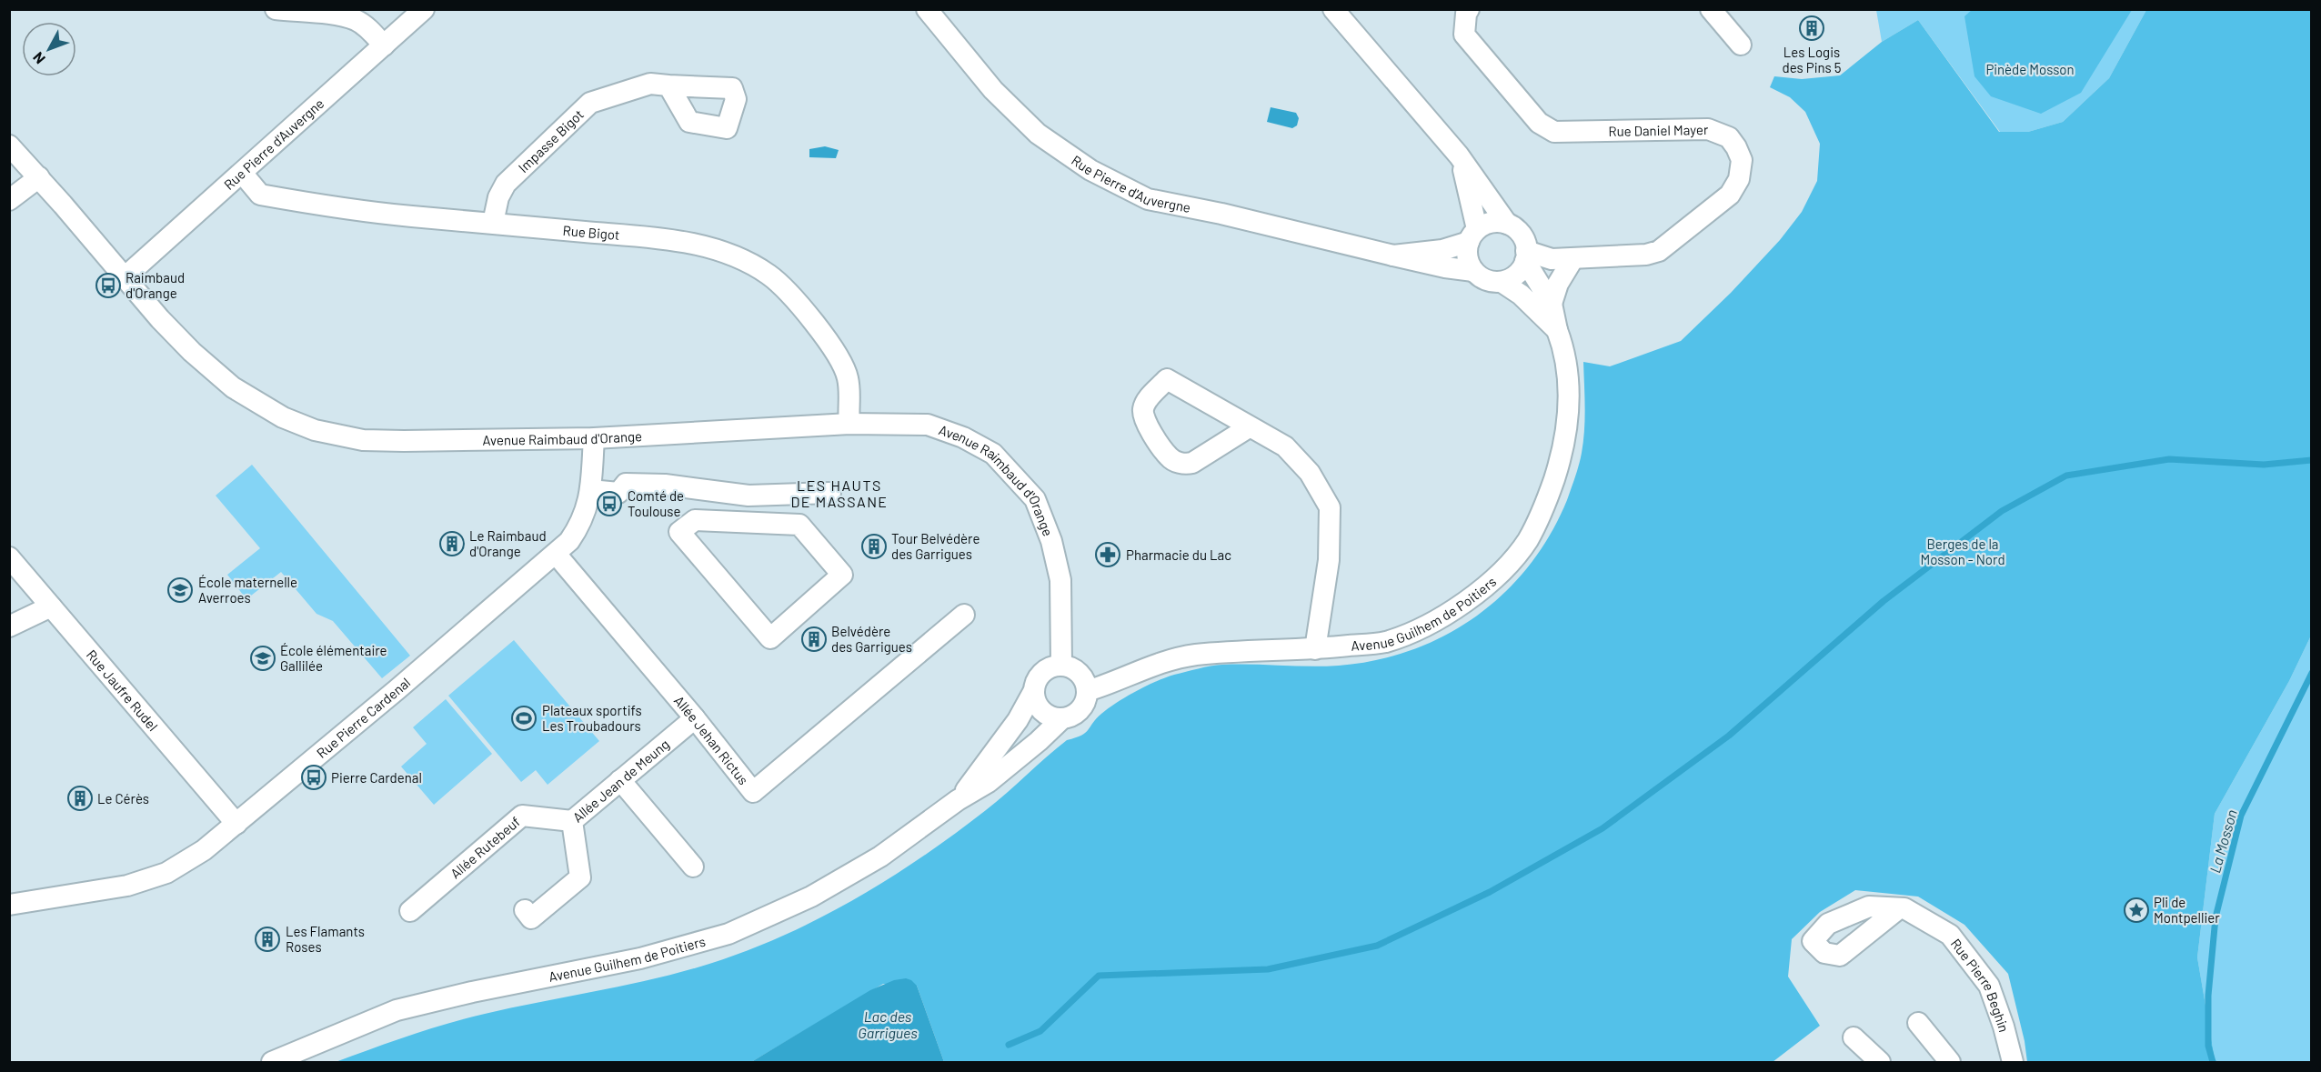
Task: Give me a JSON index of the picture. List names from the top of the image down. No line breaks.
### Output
{"streets":{"street":["Rue Daniel Mayer","Impasse Bigot","Rue Pierre d'Auvergne","Rue Bigot","Avenue Raimbaud d'Orange","Avenue Guilhem de Poitiers","Rue Jaufre Rudel","Rue Pierre Cardenal","Allée Jehan Rictus","Allée Jean de Meung","Allée Rutebeuf","Rue Pierre Beghin"]},"crossings":[["Rue Daniel Mayer","Rue Pierre d'Auvergne"],["Rue Daniel Mayer","Avenue Guilhem de Poitiers"],["Impasse Bigot","Rue Bigot"],["Rue Pierre d'Auvergne","Rue Bigot"],["Rue Pierre d'Auvergne","Avenue Raimbaud d'Orange"],["Rue Pierre d'Auvergne","Avenue Guilhem de Poitiers"],["Rue Bigot","Avenue Raimbaud d'Orange"],["Avenue Raimbaud d'Orange","Avenue Guilhem de Poitiers"],["Avenue Raimbaud d'Orange","Rue Pierre Cardenal"],["Rue Jaufre Rudel","Rue Pierre Cardenal"],["Rue Pierre Cardenal","Allée Jehan Rictus"],["Allée Jehan Rictus","Allée Jean de Meung"],["Allée Jean de Meung","Allée Rutebeuf"]],"districts":["LES HAUTS DE MASSANE"],"water":["La Mosson","Lac des Garrigues"],"parks":["Pinède Mosson","Berges de la Mosson - Nord"],"places":{"building":["Les Logis des Pins 5","Le Raimbaud d'Orange","Tour Belvédère des Garrigues","Belvédère des Garrigues","Le Cérès","Les Flamants Roses"],"bus stop":["Raimbaud d'Orange","Comté de Toulouse","Pierre Cardenal"],"pharmacy":["Pharmacie du Lac"],"school or university":["École maternelle Averroes","École élémentaire Gallilée"],"sports":["Plateaux sportifs Les Troubadours"],"place":["Pli de Montpellier"]},"north":"bottom left"}
